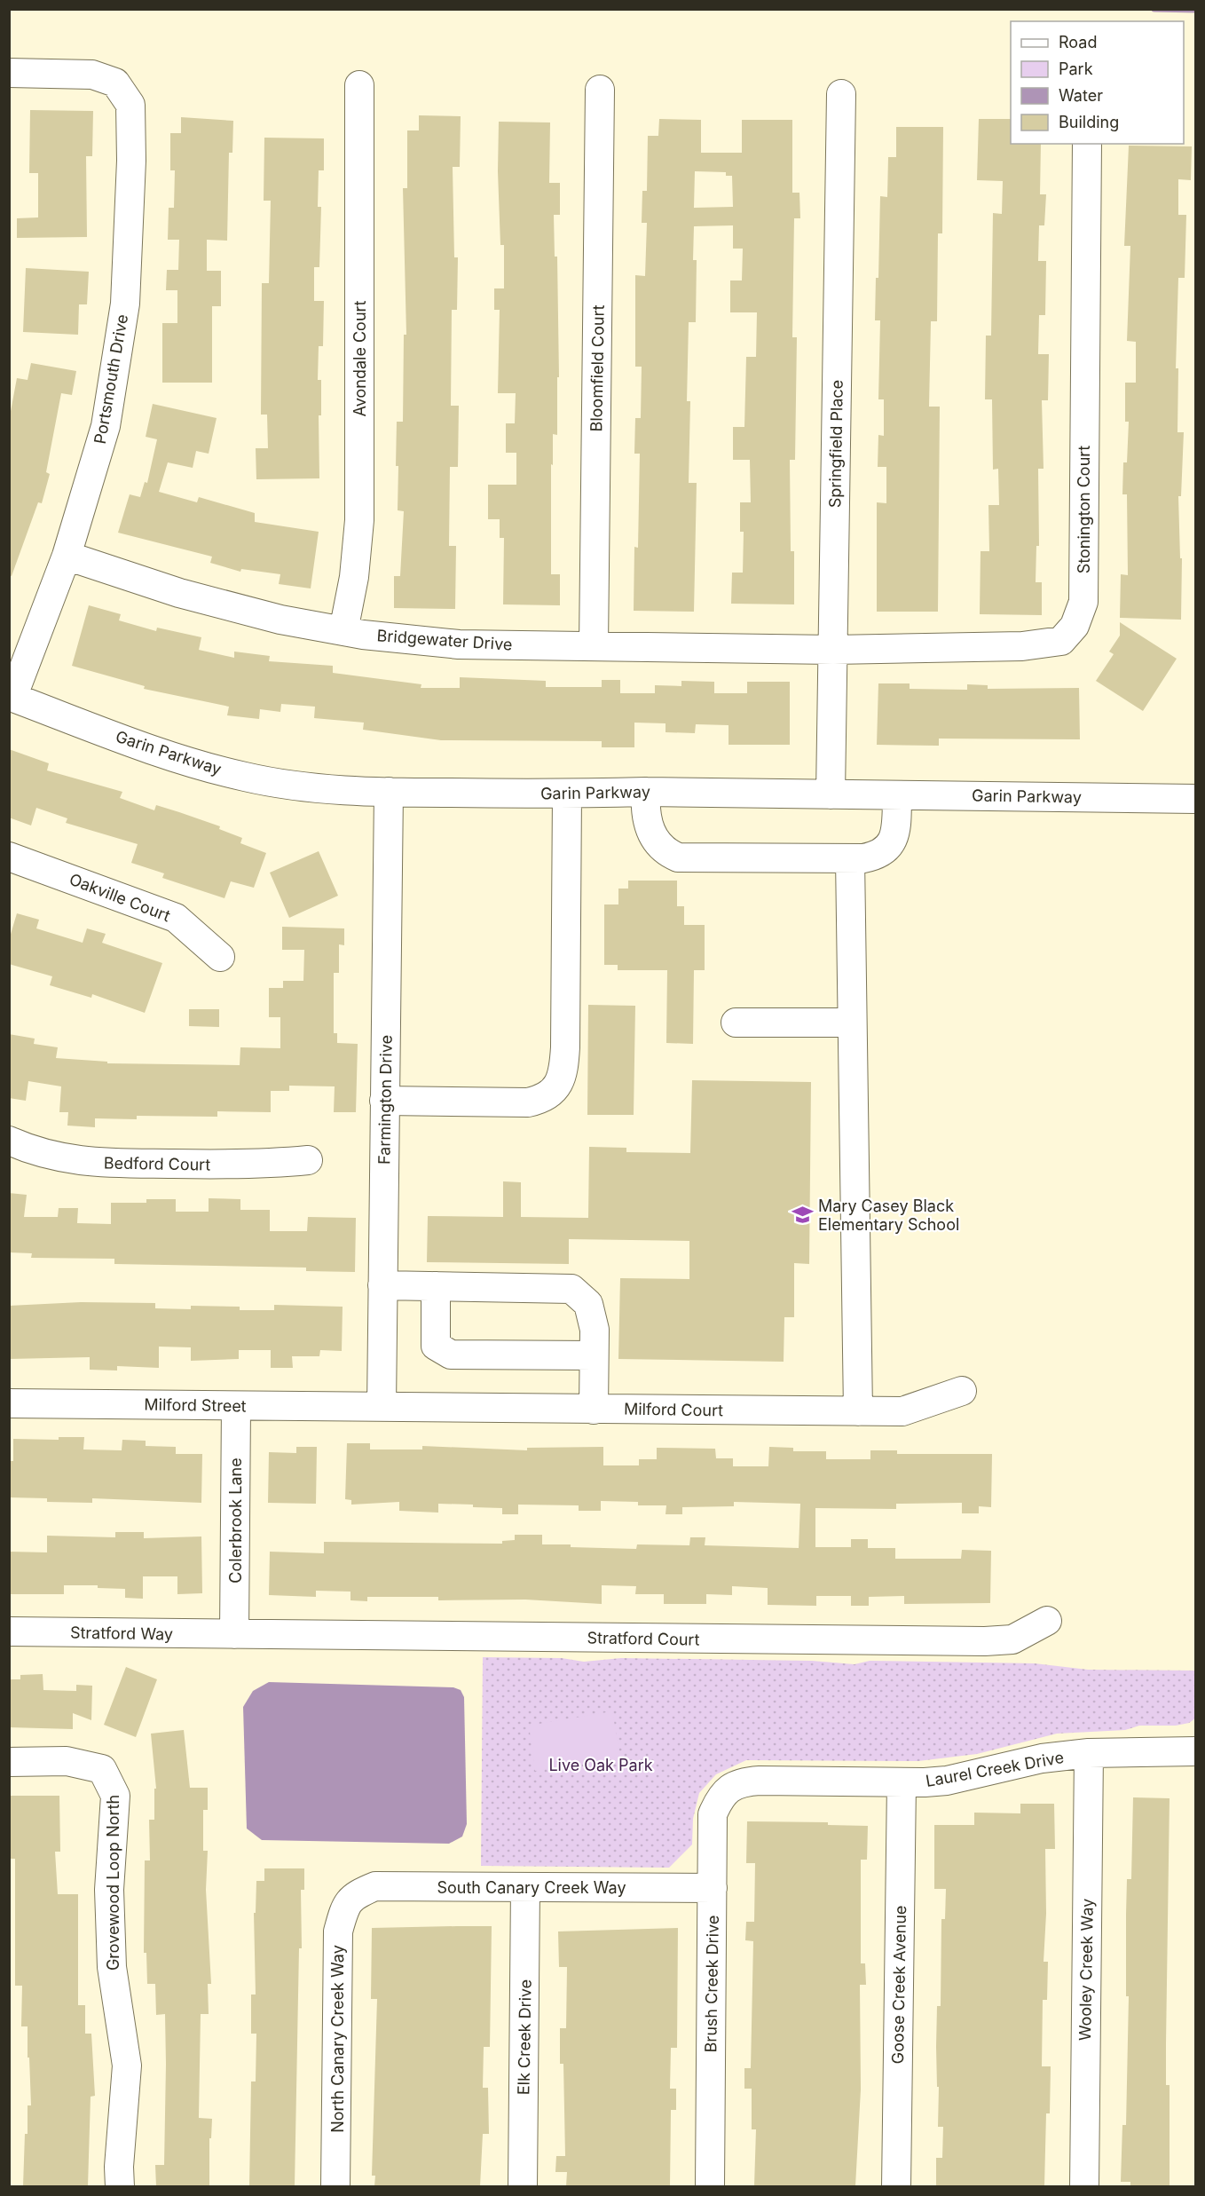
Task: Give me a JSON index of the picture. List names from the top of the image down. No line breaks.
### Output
{"streets":{"street":["Avondale Court","Bloomfield Court","Portsmouth Drive","Springfield Place","Stonington Court","Bridgewater Drive","Garin Parkway","Oakville Court","Farmington Drive","Bedford Court","Milford Street","Milford Court","Colerbrook Lane","Stratford Way","Stratford Court","Laurel Creek Drive","Grovewood Loop North","South Canary Creek Way","Wooley Creek Way","Brush Creek Drive","Goose Creek Avenue","Elk Creek Drive","North Canary Creek Way"]},"crossings":[["Avondale Court","Bridgewater Drive"],["Bloomfield Court","Bridgewater Drive"],["Portsmouth Drive","Bridgewater Drive"],["Portsmouth Drive","Garin Parkway"],["Springfield Place","Stonington Court"],["Springfield Place","Bridgewater Drive"],["Springfield Place","Garin Parkway"],["Stonington Court","Bridgewater Drive"],["Garin Parkway","Farmington Drive"],["Farmington Drive","Milford Street"],["Farmington Drive","Milford Court"],["Milford Street","Milford Court"],["Milford Street","Colerbrook Lane"],["Colerbrook Lane","Stratford Way"],["Colerbrook Lane","Stratford Court"],["Stratford Way","Stratford Court"],["Laurel Creek Drive","Wooley Creek Way"],["Laurel Creek Drive","Brush Creek Drive"],["Laurel Creek Drive","Goose Creek Avenue"],["South Canary Creek Way","Brush Creek Drive"],["South Canary Creek Way","Elk Creek Drive"],["South Canary Creek Way","North Canary Creek Way"]],"parks":["Live Oak Park"],"places":{"school or university":["Mary Casey Black Elementary School"]},"legend":["Road","Park","Water","Building"]}
